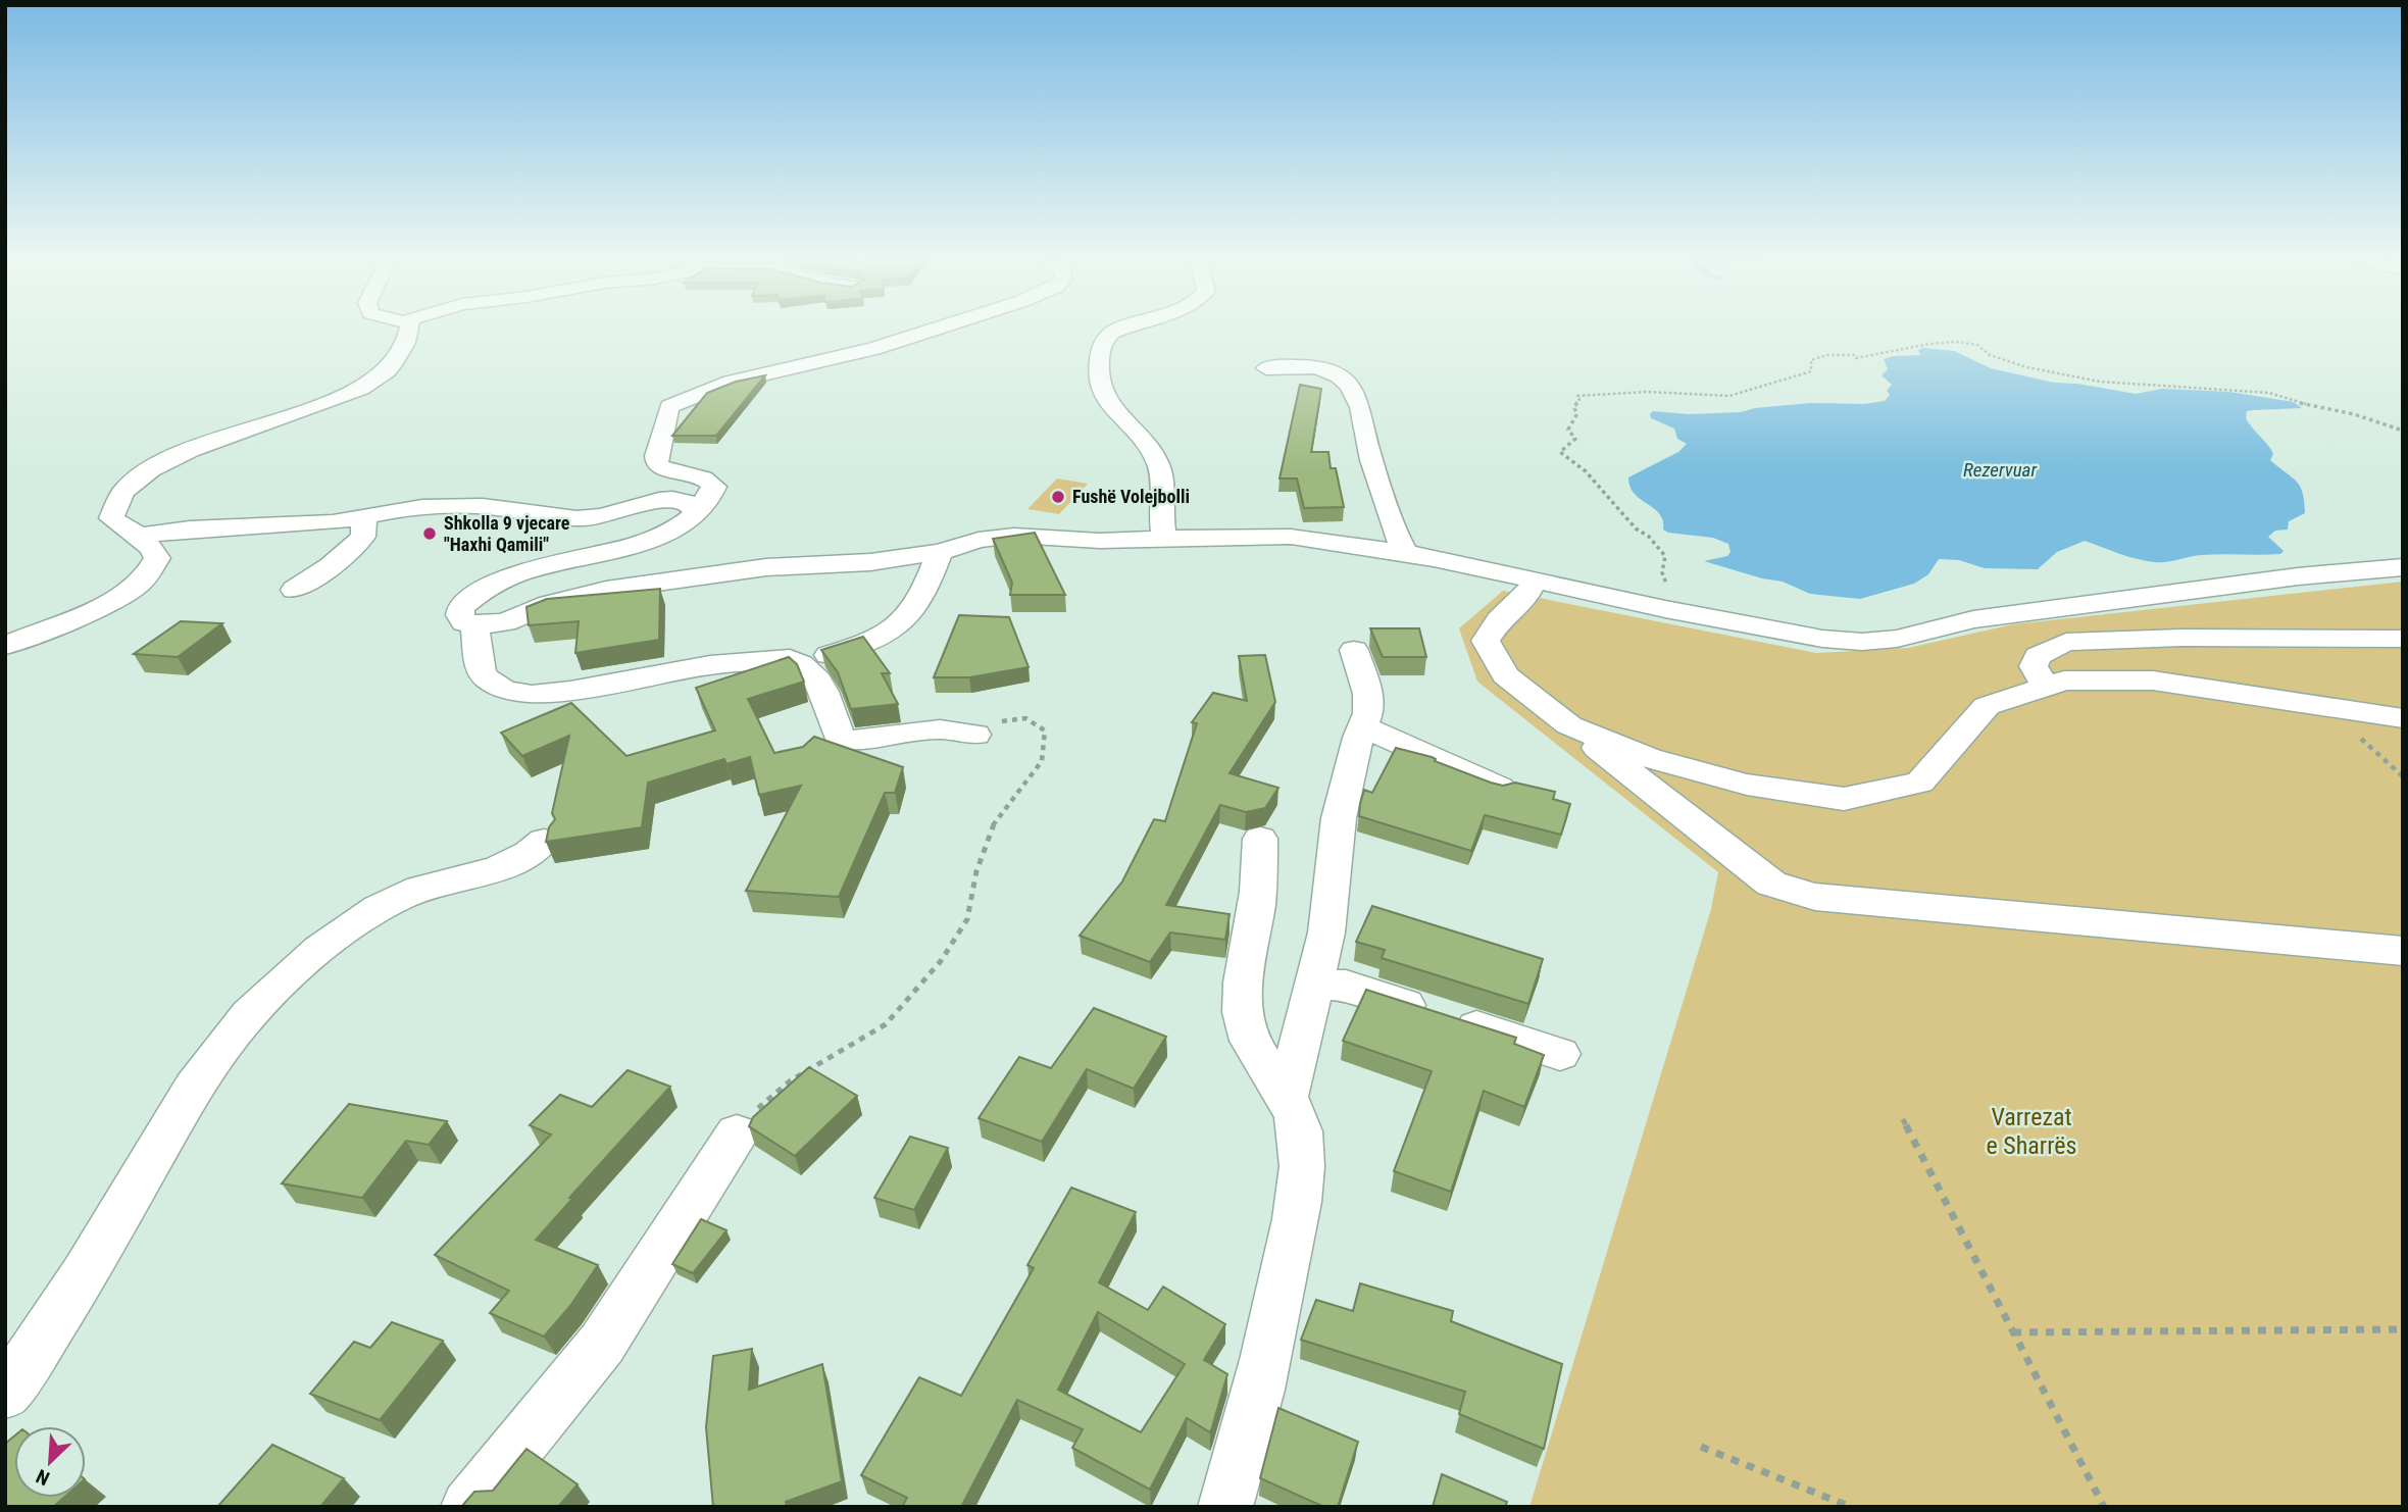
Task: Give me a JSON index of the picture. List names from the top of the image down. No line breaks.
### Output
{"water":["Rezervuar"],"parks":["Varrezat e Sharrës"],"places":["Fushë Volejbolli","Shkolla 9 vjecare \"Haxhi Qamili\""],"north":"bottom left"}
